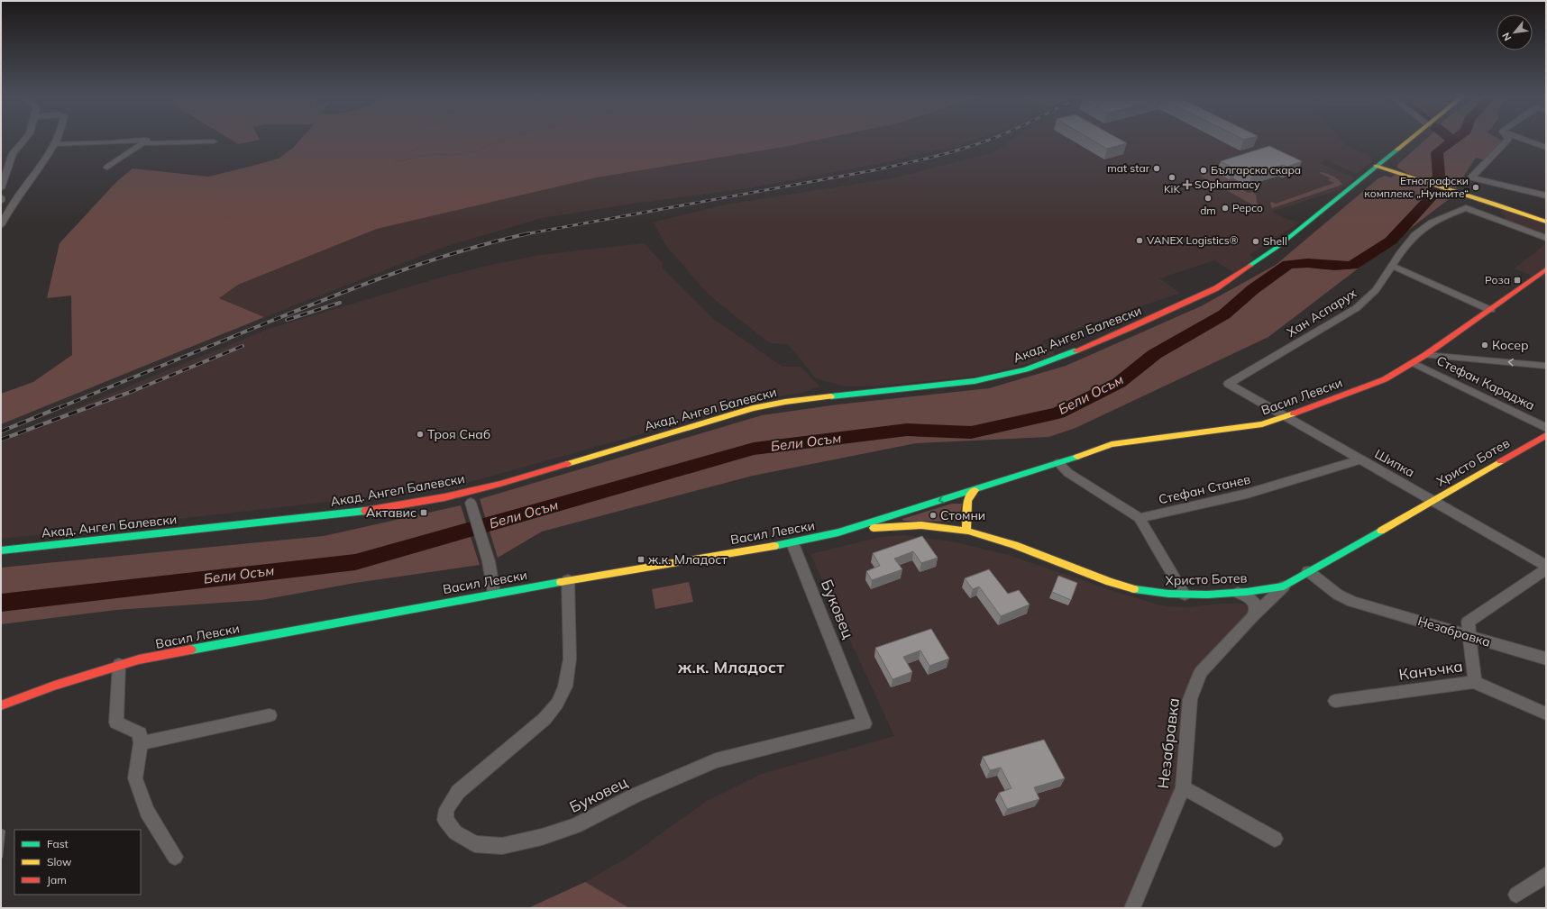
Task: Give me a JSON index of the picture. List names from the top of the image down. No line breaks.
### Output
{"streets":{"street":["Хан Аспарух","Акад. Ангел Балевски","Стефан Караджа","Васил Левски","Христо Ботев","Шипка","Стефан Станев","Буковец","Незабравка","Канъчка"]},"crossings":[["Хан Аспарух","Васил Левски"],["Хан Аспарух","Шипка"],["Стефан Караджа","Васил Левски"],["Васил Левски","Христо Ботев"],["Васил Левски","Шипка"],["Васил Левски","Буковец"],["Христо Ботев","Шипка"],["Христо Ботев","Незабравка"],["Шипка","Стефан Станев"]],"districts":["ж.к. Младост"],"water":["Бели Осъм"],"places":{"other":["mat star","Българска скара","KiK","Етнографски комплекс „Нунките“","dm","Pepco","VANEX Logistics®","Shell","Косер","Троя Снаб","Стомни"],"health":["SOpharmacy"],"transit":["Роза","Актавис","ж.к. Младост"]},"legend":["Fast","Slow","Jam"],"north":"bottom left"}
